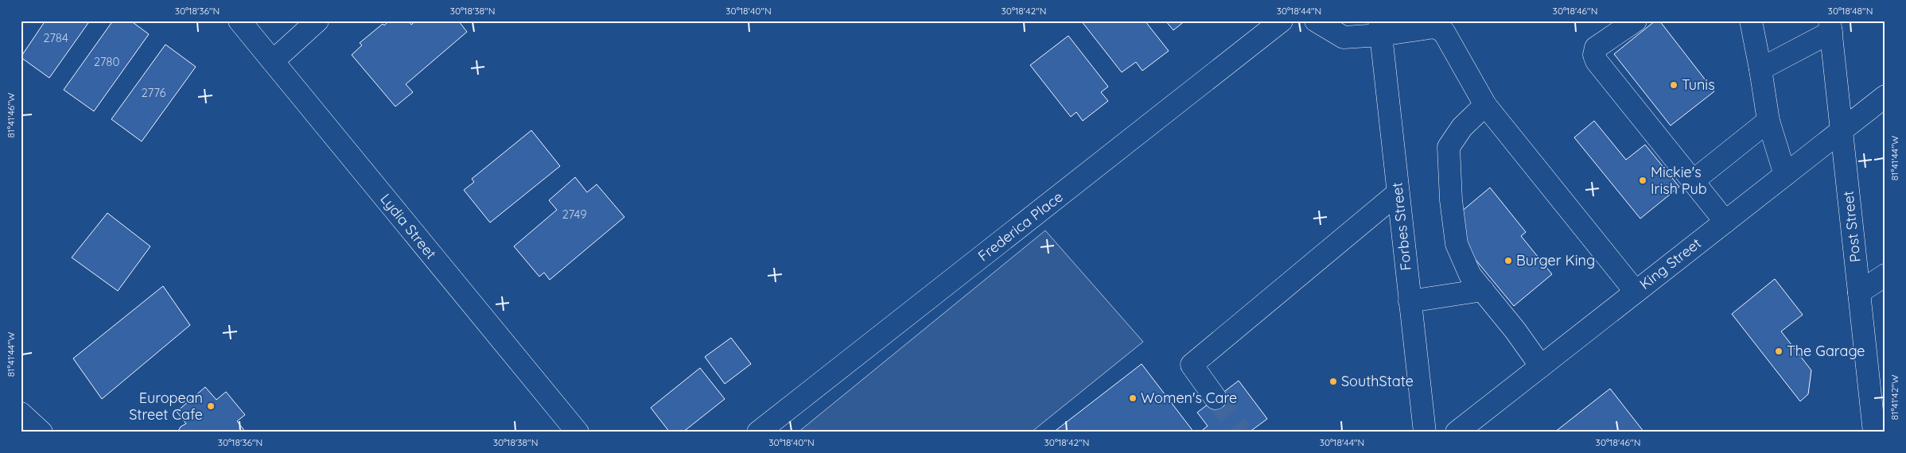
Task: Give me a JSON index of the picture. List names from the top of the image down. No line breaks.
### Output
{"streets":{"street":["Lydia Street","Frederica Place","Forbes Street","Post Street","King Street"]},"crossings":[["Post Street","King Street"]],"places":["Tunis","Mickie's Irish Pub","Burger King","The Garage","SouthState","Women's Care","European Street Cafe"],"house_numbers":["2784","2780","2776","2749"],"coordinates":["30°18'36\"N","30°18'38\"N","30°18'40\"N","30°18'42\"N","30°18'44\"N","30°18'46\"N","30°18'48\"N","81°41'46\"W","81°41'44\"W","81°41'42\"W"]}
